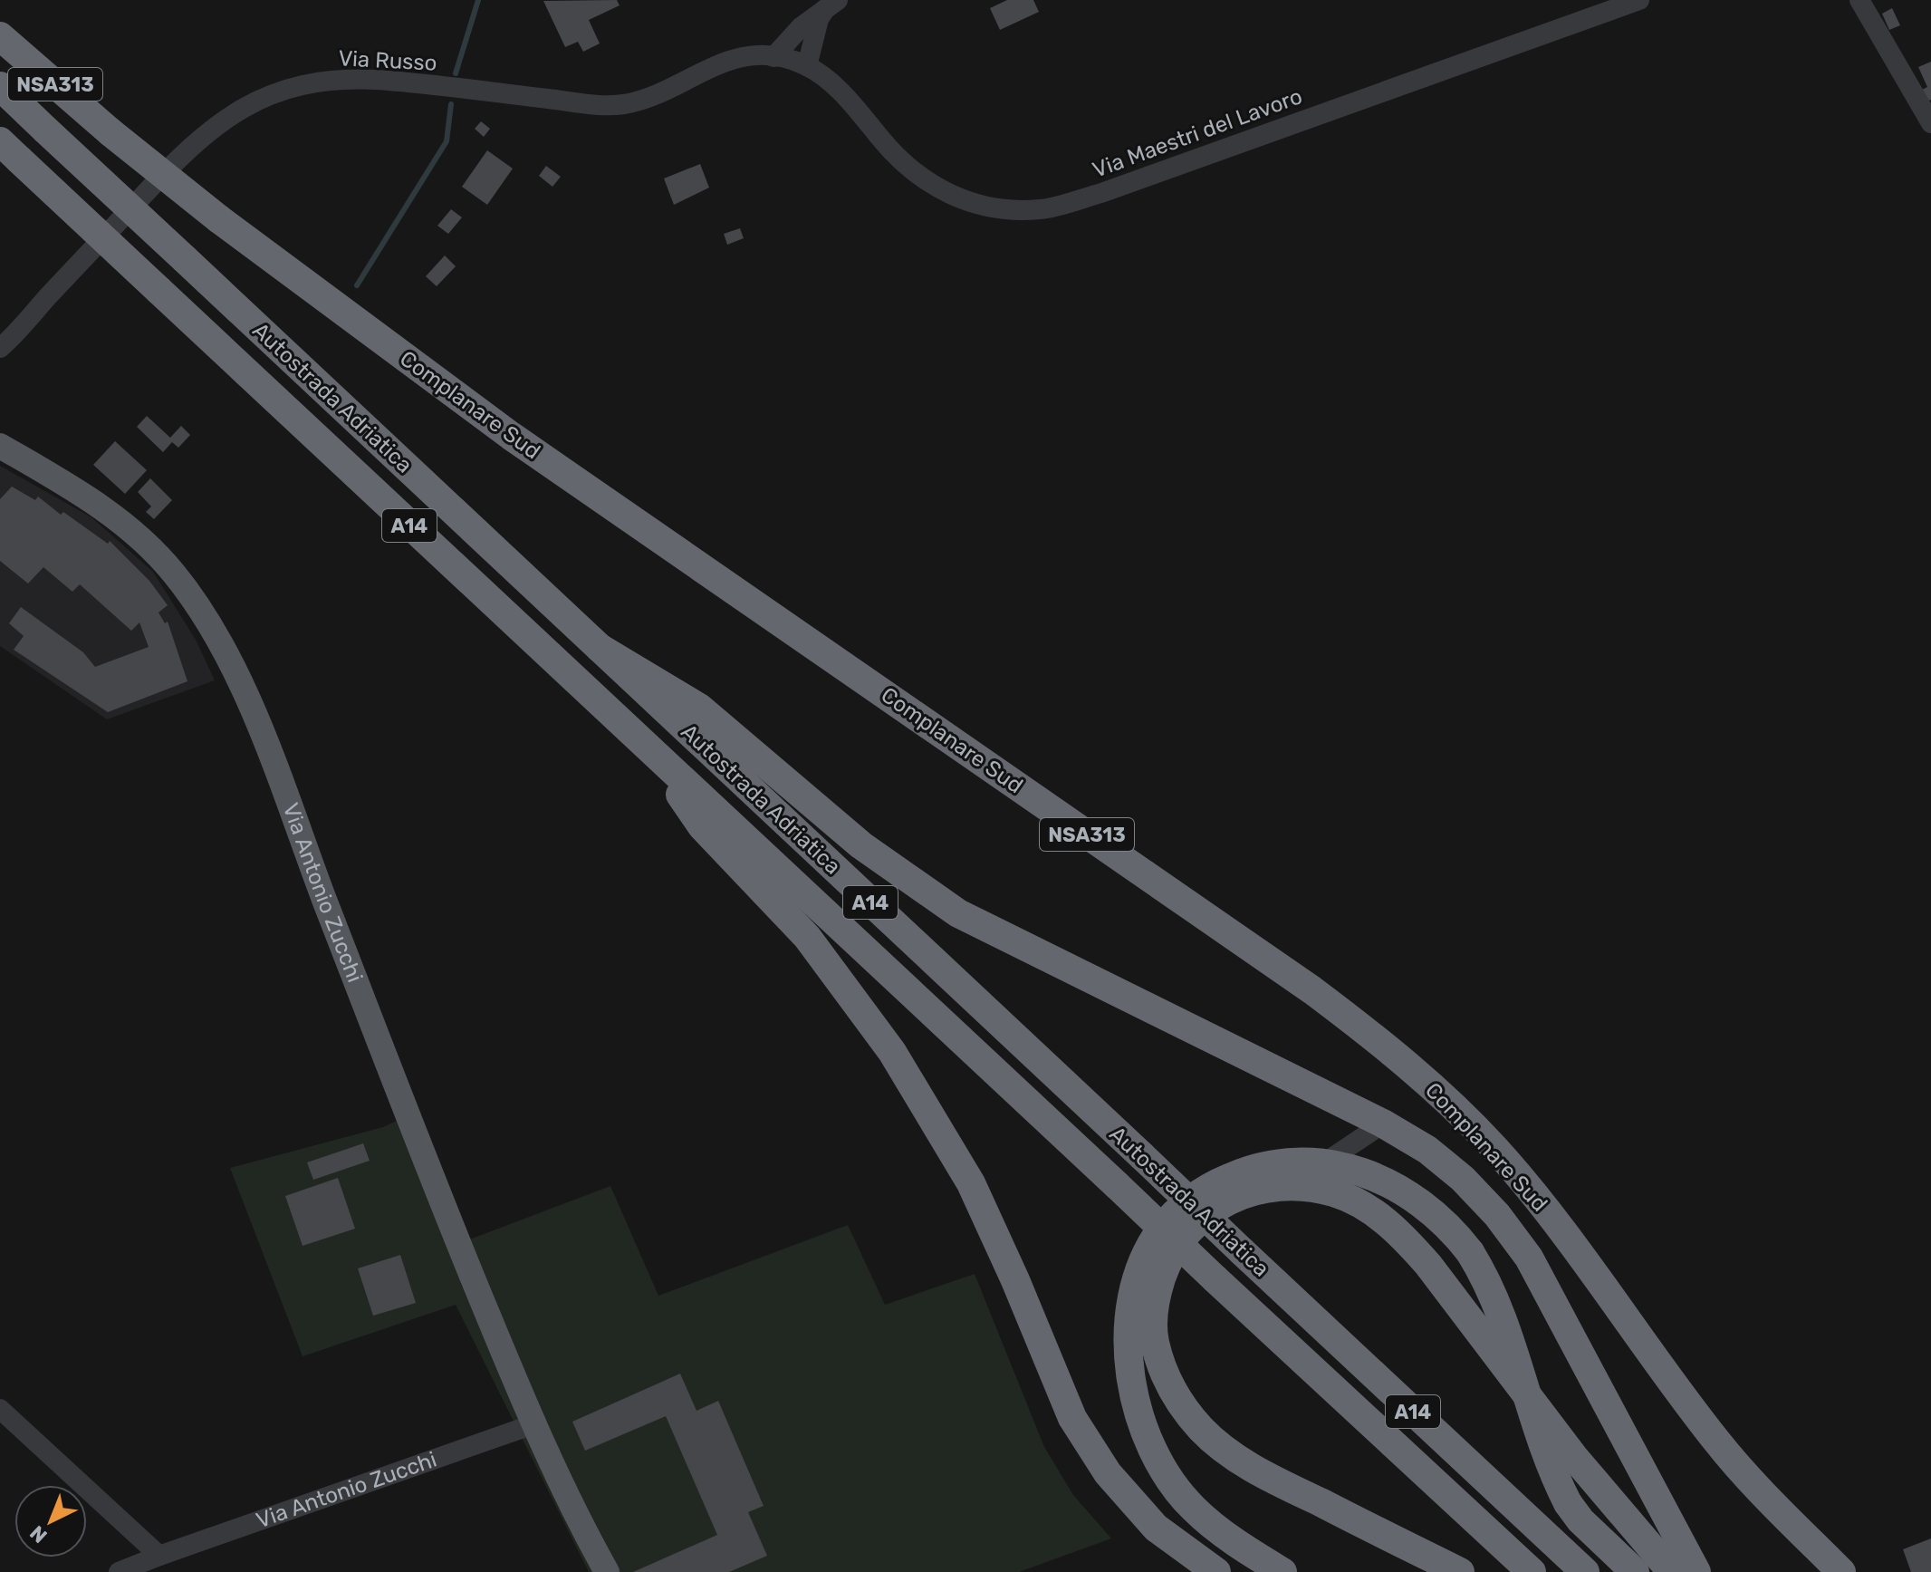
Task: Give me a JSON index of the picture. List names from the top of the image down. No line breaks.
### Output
{"streets":{"highway":["NSA313","Autostrada Adriatica","Complanare Sud","A14"],"main road":["Via Antonio Zucchi"],"street":["Via Russo","Via Maestri del Lavoro"]},"crossings":[["Via Russo","Via Maestri del Lavoro"]],"north":"bottom left"}
